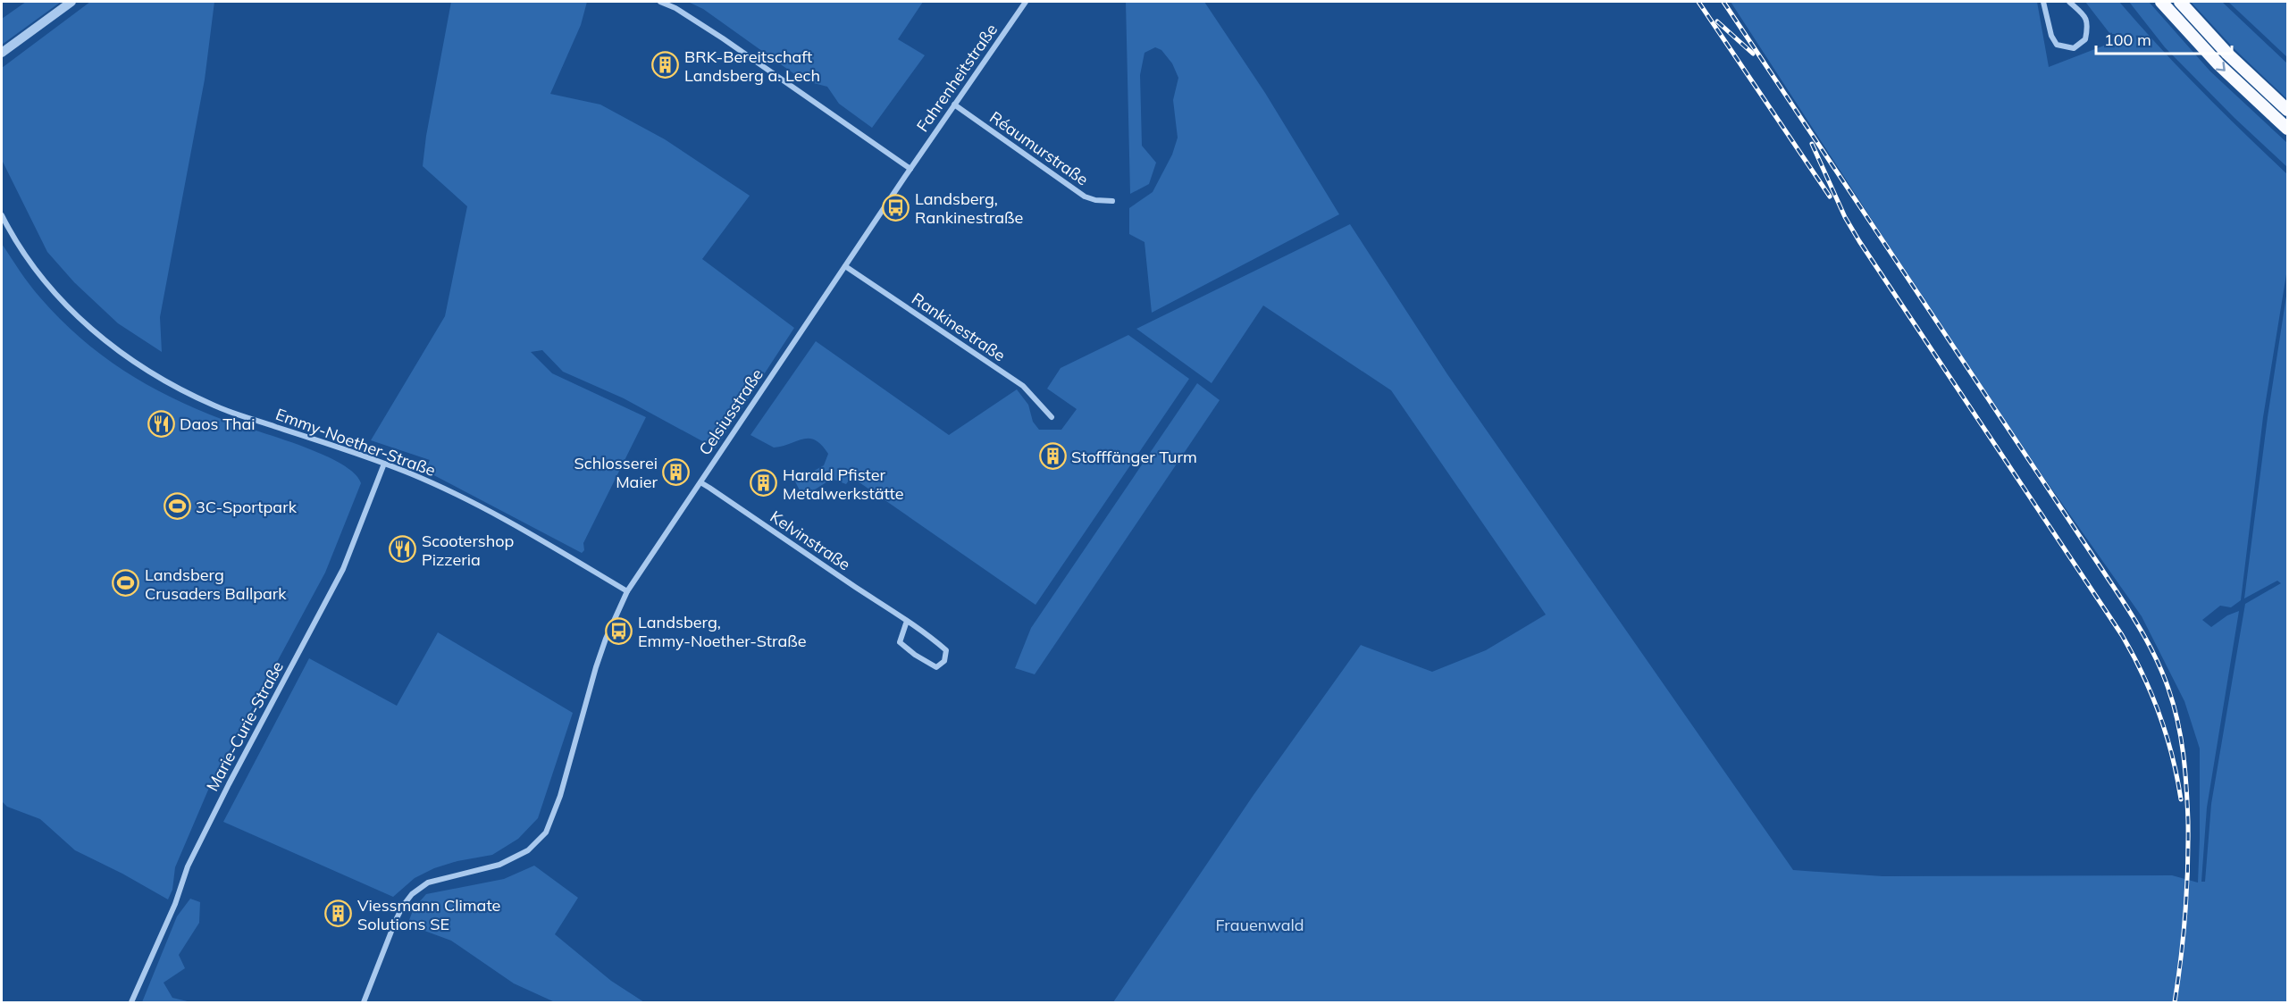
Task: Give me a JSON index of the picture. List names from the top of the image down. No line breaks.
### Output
{"streets":{"street":["Fahrenheitstraße","Réaumurstraße","Rankinestraße","Celsiusstraße","Emmy-Noether-Straße","Kelvinstraße","Marie-Curie-Straße"]},"crossings":[["Fahrenheitstraße","Réaumurstraße"],["Fahrenheitstraße","Celsiusstraße"],["Rankinestraße","Celsiusstraße"],["Celsiusstraße","Emmy-Noether-Straße"],["Celsiusstraße","Kelvinstraße"],["Emmy-Noether-Straße","Marie-Curie-Straße"]],"parks":["Frauenwald"],"places":{"building":["BRK-Bereitschaft Landsberg a. Lech","Stofffänger Turm","Schlosserei Maier","Harald Pfister Metalwerkstätte","Viessmann Climate Solutions SE"],"bus stop":["Landsberg, Rankinestraße","Landsberg, Emmy-Noether-Straße"],"restaurant":["Daos Thai","Scootershop Pizzeria"],"sports":["3C-Sportpark","Landsberg Crusaders Ballpark"]},"scale_bar":"100 m"}
